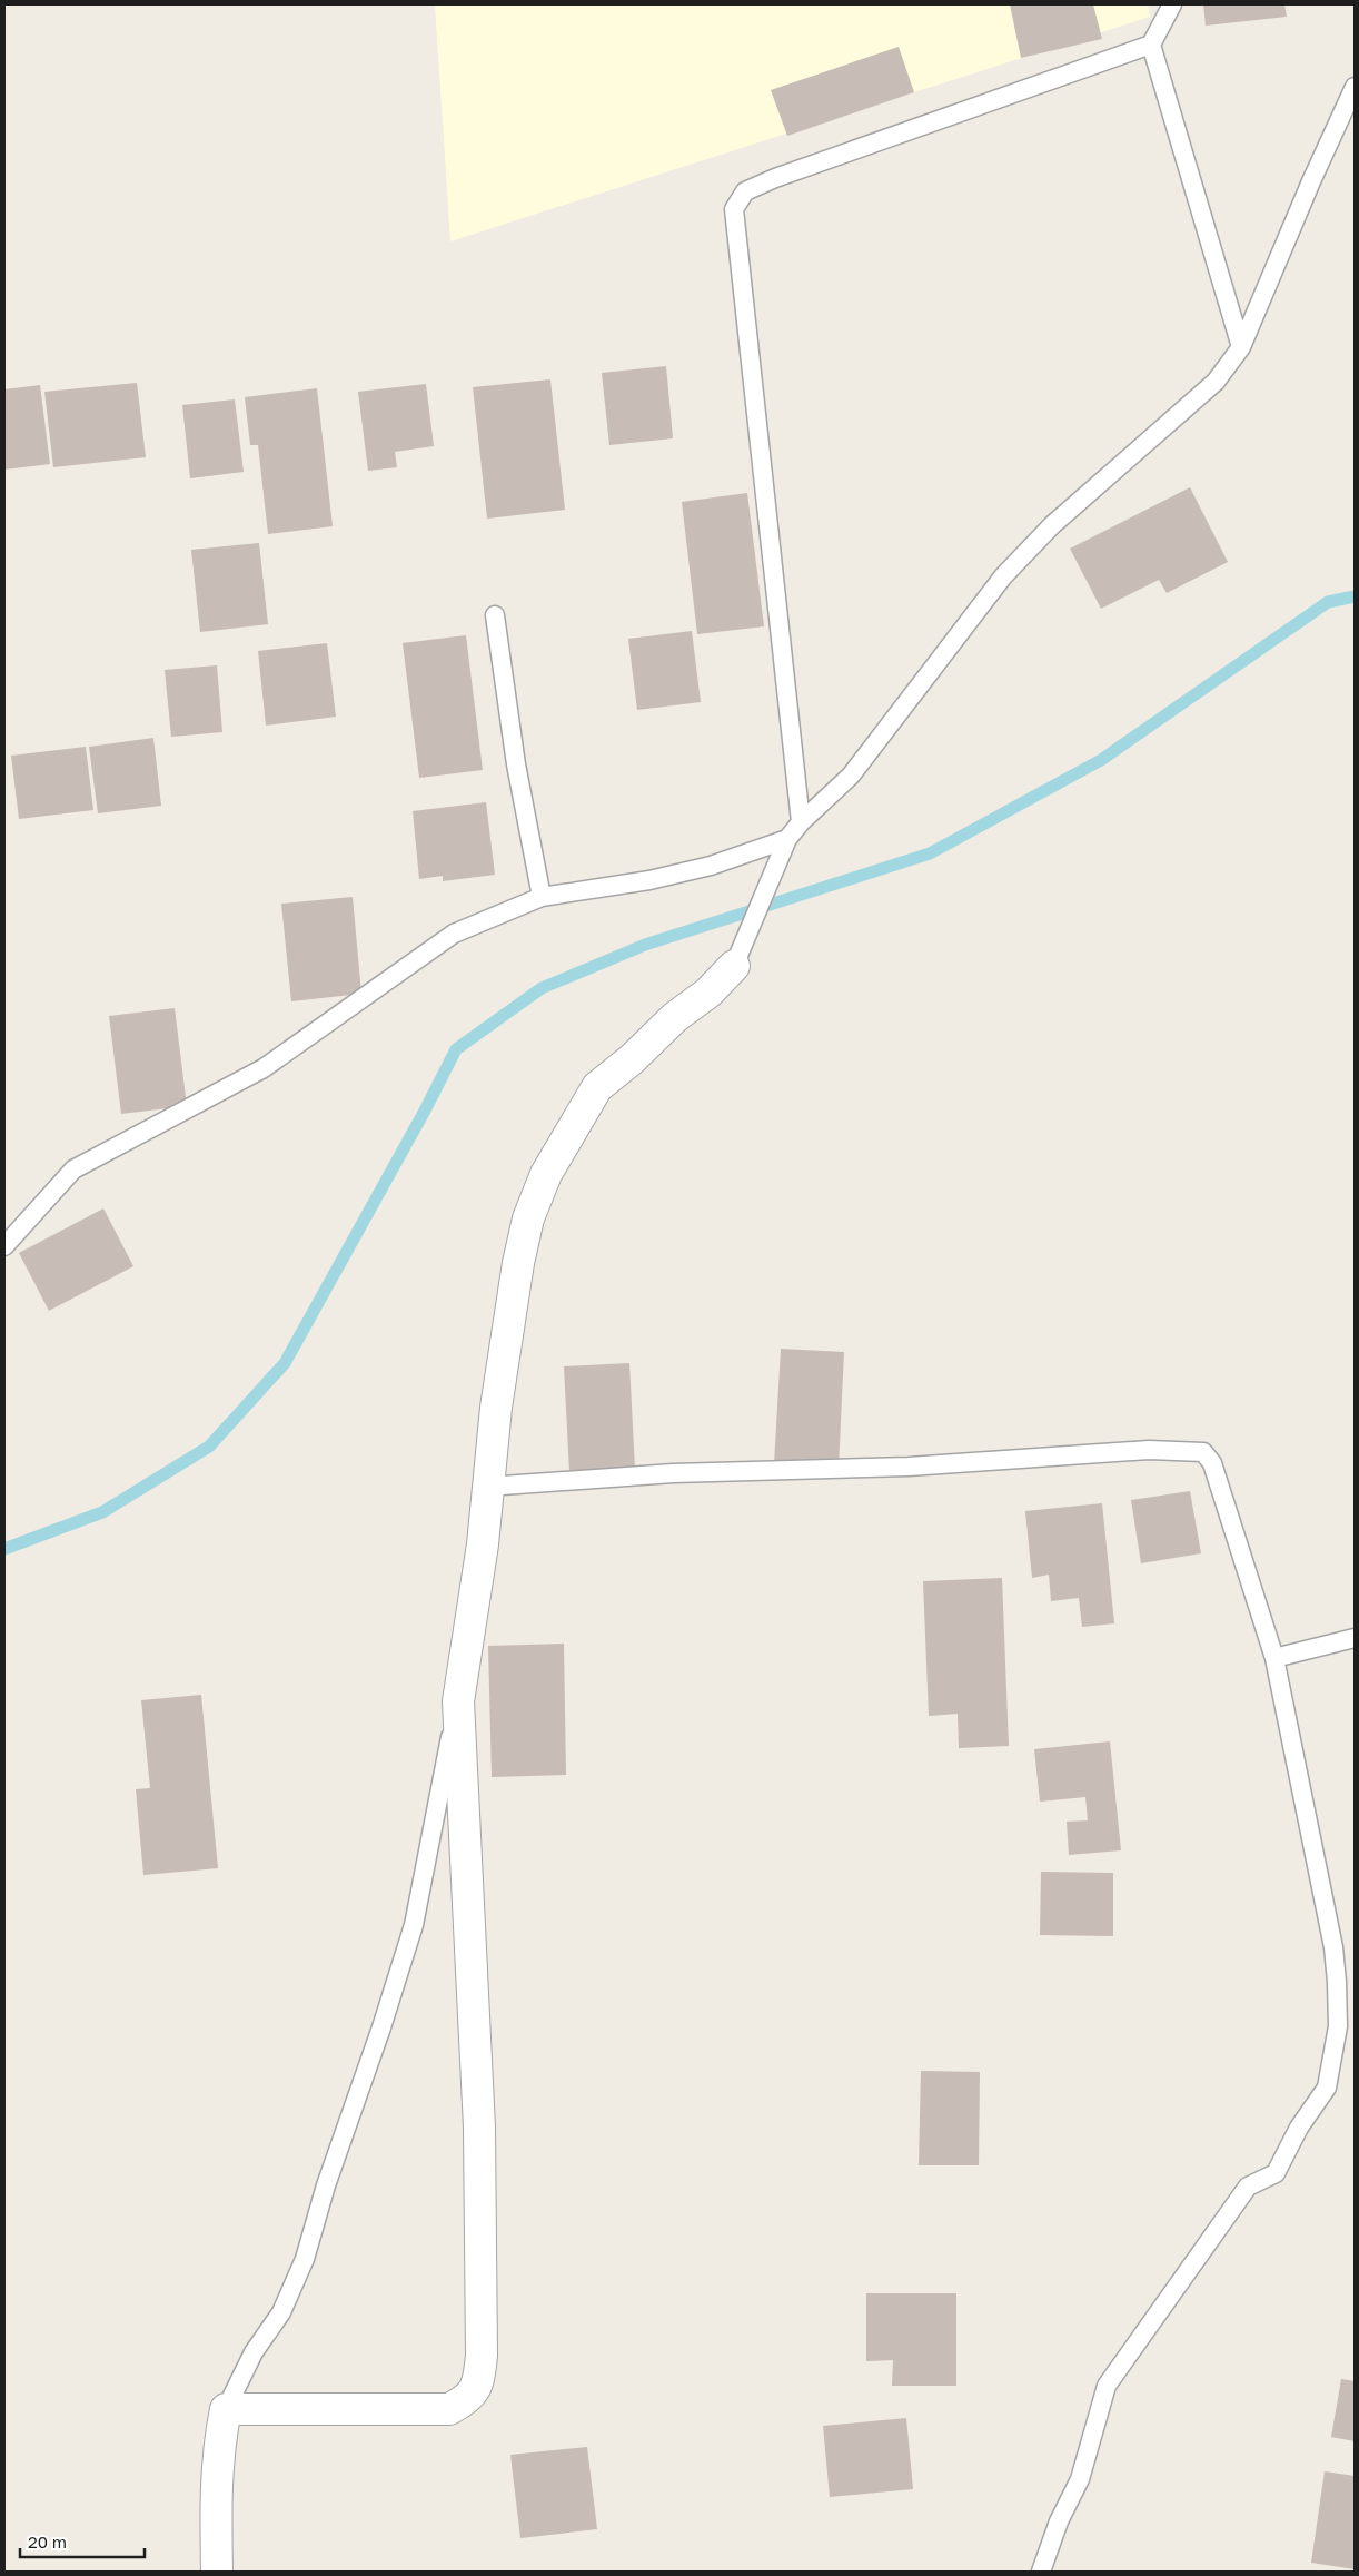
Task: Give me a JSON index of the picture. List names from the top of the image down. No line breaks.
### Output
{"scale_bar":"20 m"}
